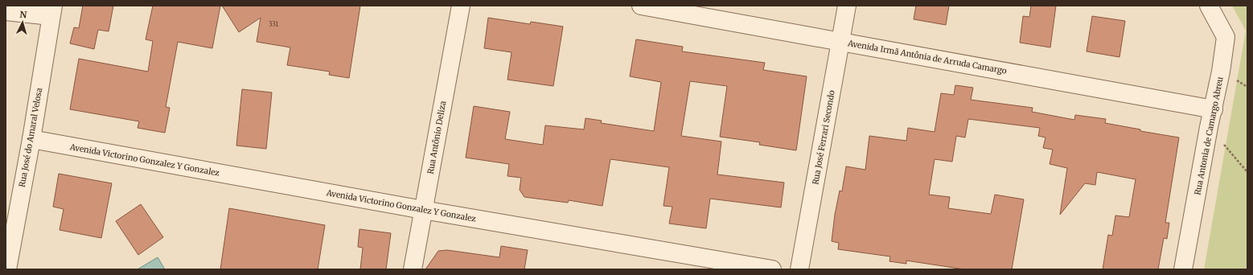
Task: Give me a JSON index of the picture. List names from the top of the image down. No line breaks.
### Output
{"streets":{"street":["Avenida Irmã Antônia de Arruda Camargo","Rua Antonia de Camargo Abreu","Rua José do Amaral Velosa","Rua Antônio Deliza","Rua José Ferrari Secondo","Avenida Victorino Gonzalez Y Gonzalez"]},"crossings":[["Avenida Irmã Antônia de Arruda Camargo","Rua Antonia de Camargo Abreu"],["Avenida Irmã Antônia de Arruda Camargo","Rua José Ferrari Secondo"],["Rua José do Amaral Velosa","Avenida Victorino Gonzalez Y Gonzalez"],["Rua Antônio Deliza","Avenida Victorino Gonzalez Y Gonzalez"]],"house_numbers":["331"],"north":"top"}
